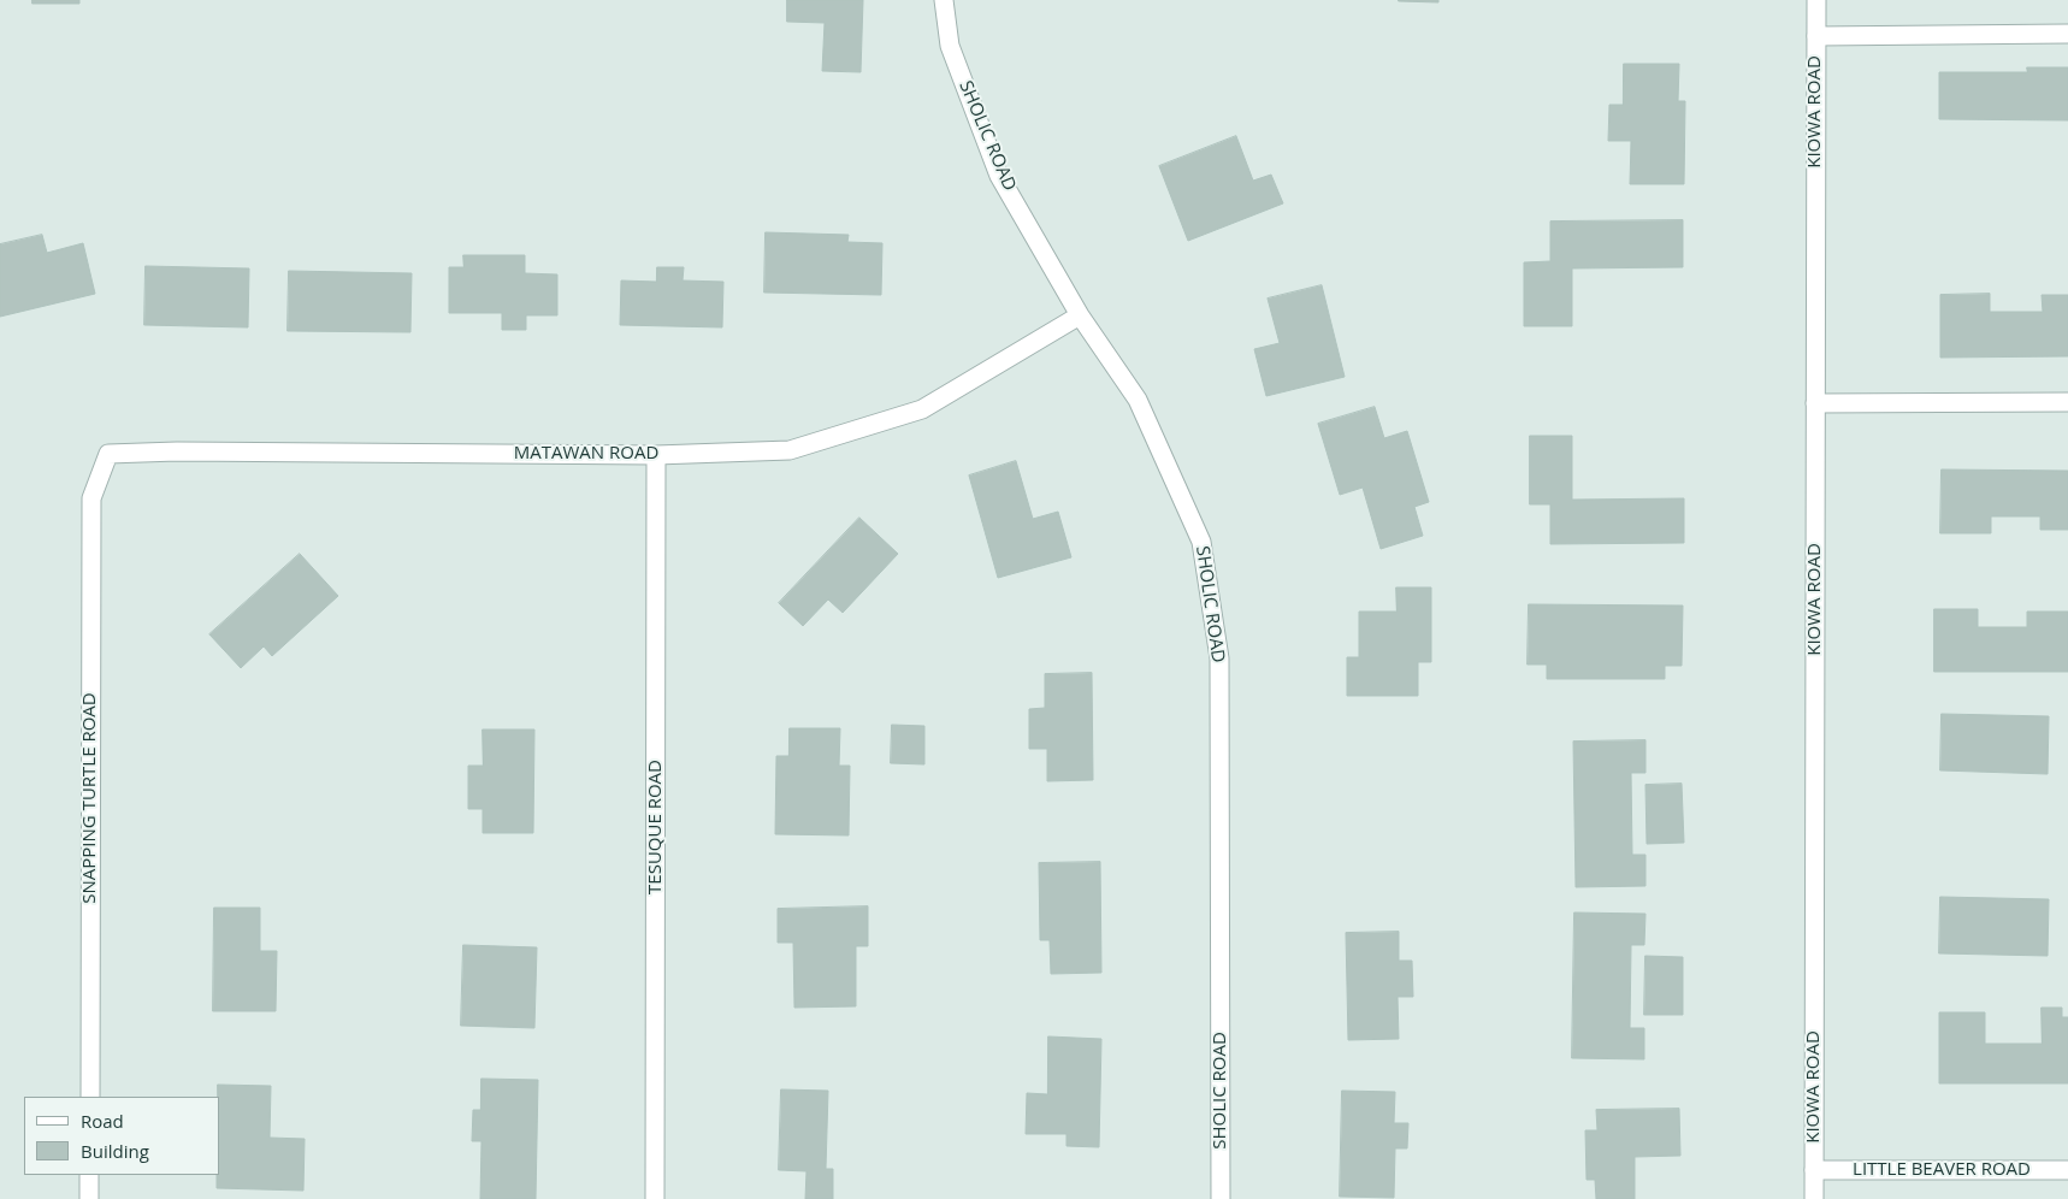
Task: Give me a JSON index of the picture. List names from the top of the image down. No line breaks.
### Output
{"streets":{"street":["KIOWA ROAD","SHOLIC ROAD","MATAWAN ROAD","SNAPPING TURTLE ROAD","TESUQUE ROAD","LITTLE BEAVER ROAD"]},"crossings":[["KIOWA ROAD","LITTLE BEAVER ROAD"],["SHOLIC ROAD","MATAWAN ROAD"],["MATAWAN ROAD","SNAPPING TURTLE ROAD"],["MATAWAN ROAD","TESUQUE ROAD"]],"legend":["Road","Building"]}
